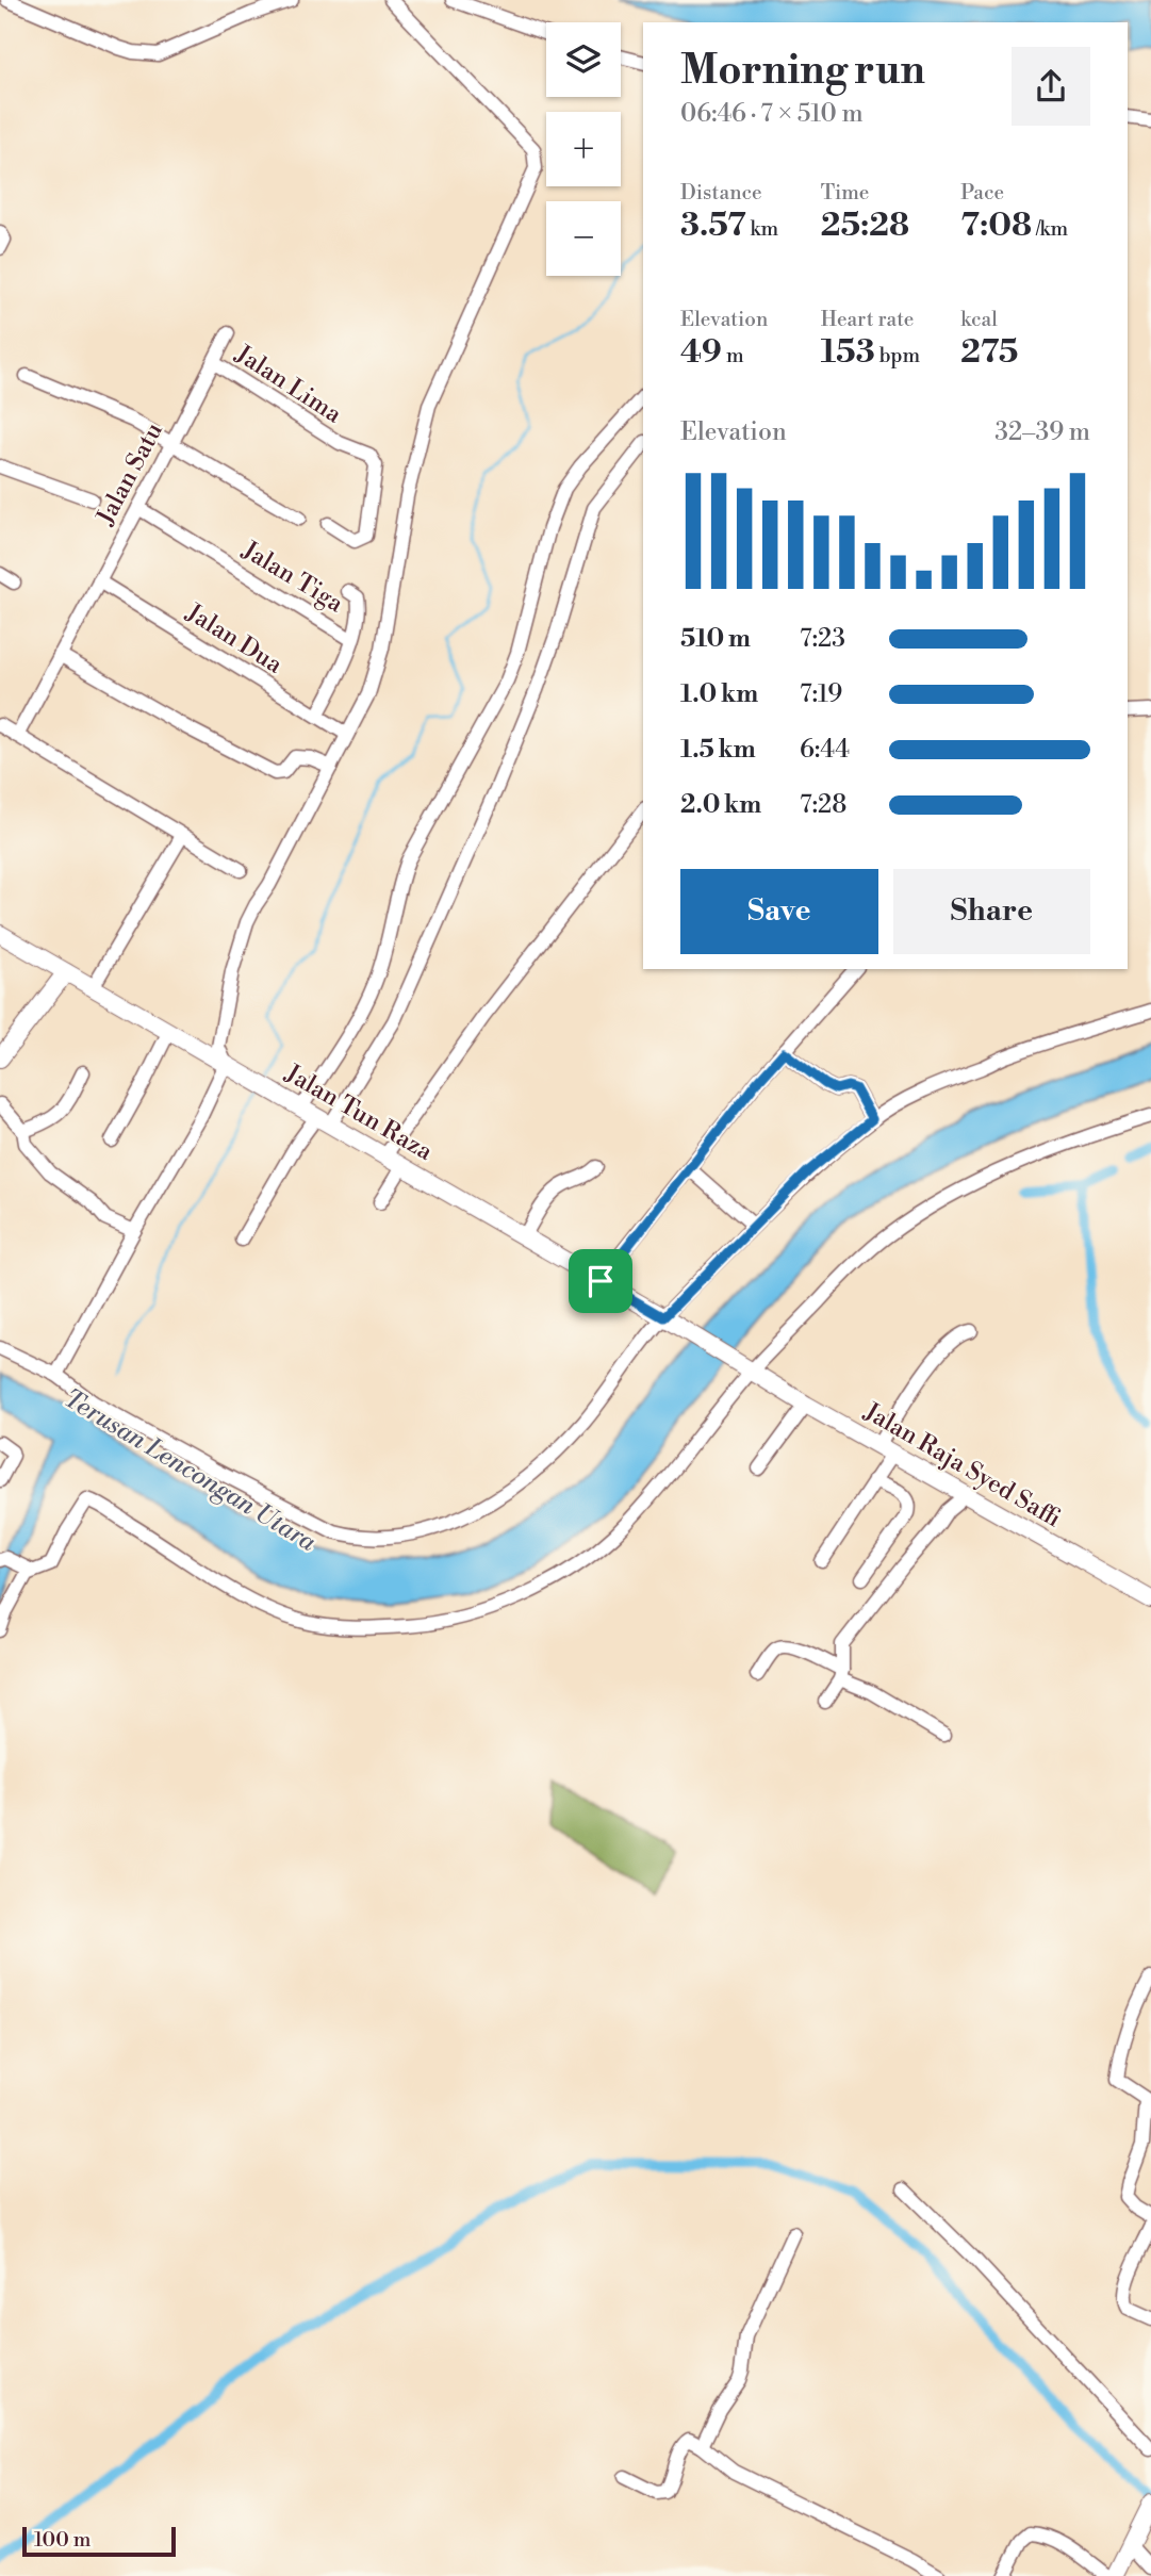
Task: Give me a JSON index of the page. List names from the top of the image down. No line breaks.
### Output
{"streets":{"main road":["Jalan Tun Raza","Jalan Raja Syed Saffi"],"street":["Jalan Lima","Jalan Satu","Jalan Tiga","Jalan Dua"]},"crossings":[["Jalan Lima","Jalan Satu"],["Jalan Satu","Jalan Tiga"],["Jalan Satu","Jalan Dua"],["Jalan Tiga","Jalan Dua"],["Jalan Tun Raza","Jalan Raja Syed Saffi"]],"water":["Terusan Lencongan Utara"],"scale_bar":"100 m","page":{"map_buttons":["+","−"],"heading":["Morning run","06:46 · 7 × 510 m"],"stats":[["Distance","3.57 km"],["Time","25:28"],["Pace","7:08 /km"],["Elevation","49 m"],["Heart rate","153 bpm"],["kcal","275"]],"chart":["Elevation","32–39 m"],"list":[{"name":"510 m","note":"7:23"},{"name":"1.0 km","note":"7:19"},{"name":"1.5 km","note":"6:44"},{"name":"2.0 km","note":"7:28"}],"buttons":["Save","Share"],"scale":"100 m"}}
